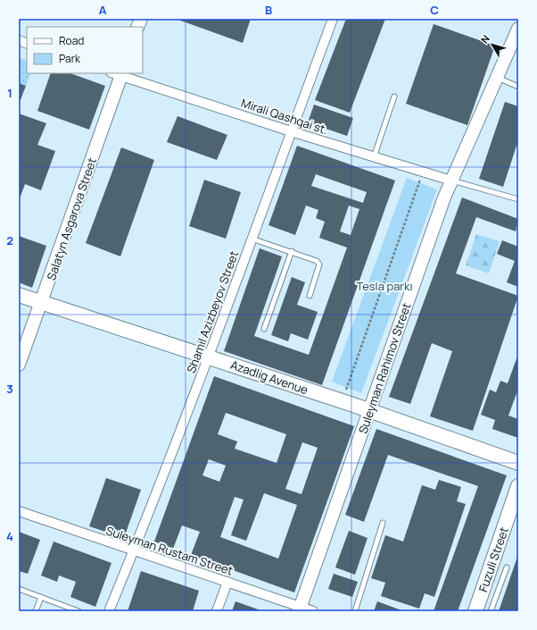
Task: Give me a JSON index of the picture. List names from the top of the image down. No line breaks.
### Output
{"streets":{"main road":["Salatyn Asgarova Street","Suleyman Rahimov Street","Azadlig Avenue","Fuzuli Street"],"street":["Mirali Qashqai st.","Shamil Azizbeyov Street","Suleyman Rustam Street"]},"crossings":[["Mirali Qashqai st.","Salatyn Asgarova Street"],["Mirali Qashqai st.","Shamil Azizbeyov Street"],["Mirali Qashqai st.","Suleyman Rahimov Street"],["Salatyn Asgarova Street","Azadlig Avenue"],["Shamil Azizbeyov Street","Azadlig Avenue"],["Shamil Azizbeyov Street","Suleyman Rustam Street"],["Suleyman Rahimov Street","Azadlig Avenue"],["Suleyman Rahimov Street","Suleyman Rustam Street"]],"parks":["Tesla parkı"],"legend":["Road","Park"],"north":"top left","grid":{"columns":["A","B","C"],"rows":["1","2","3","4"]}}
